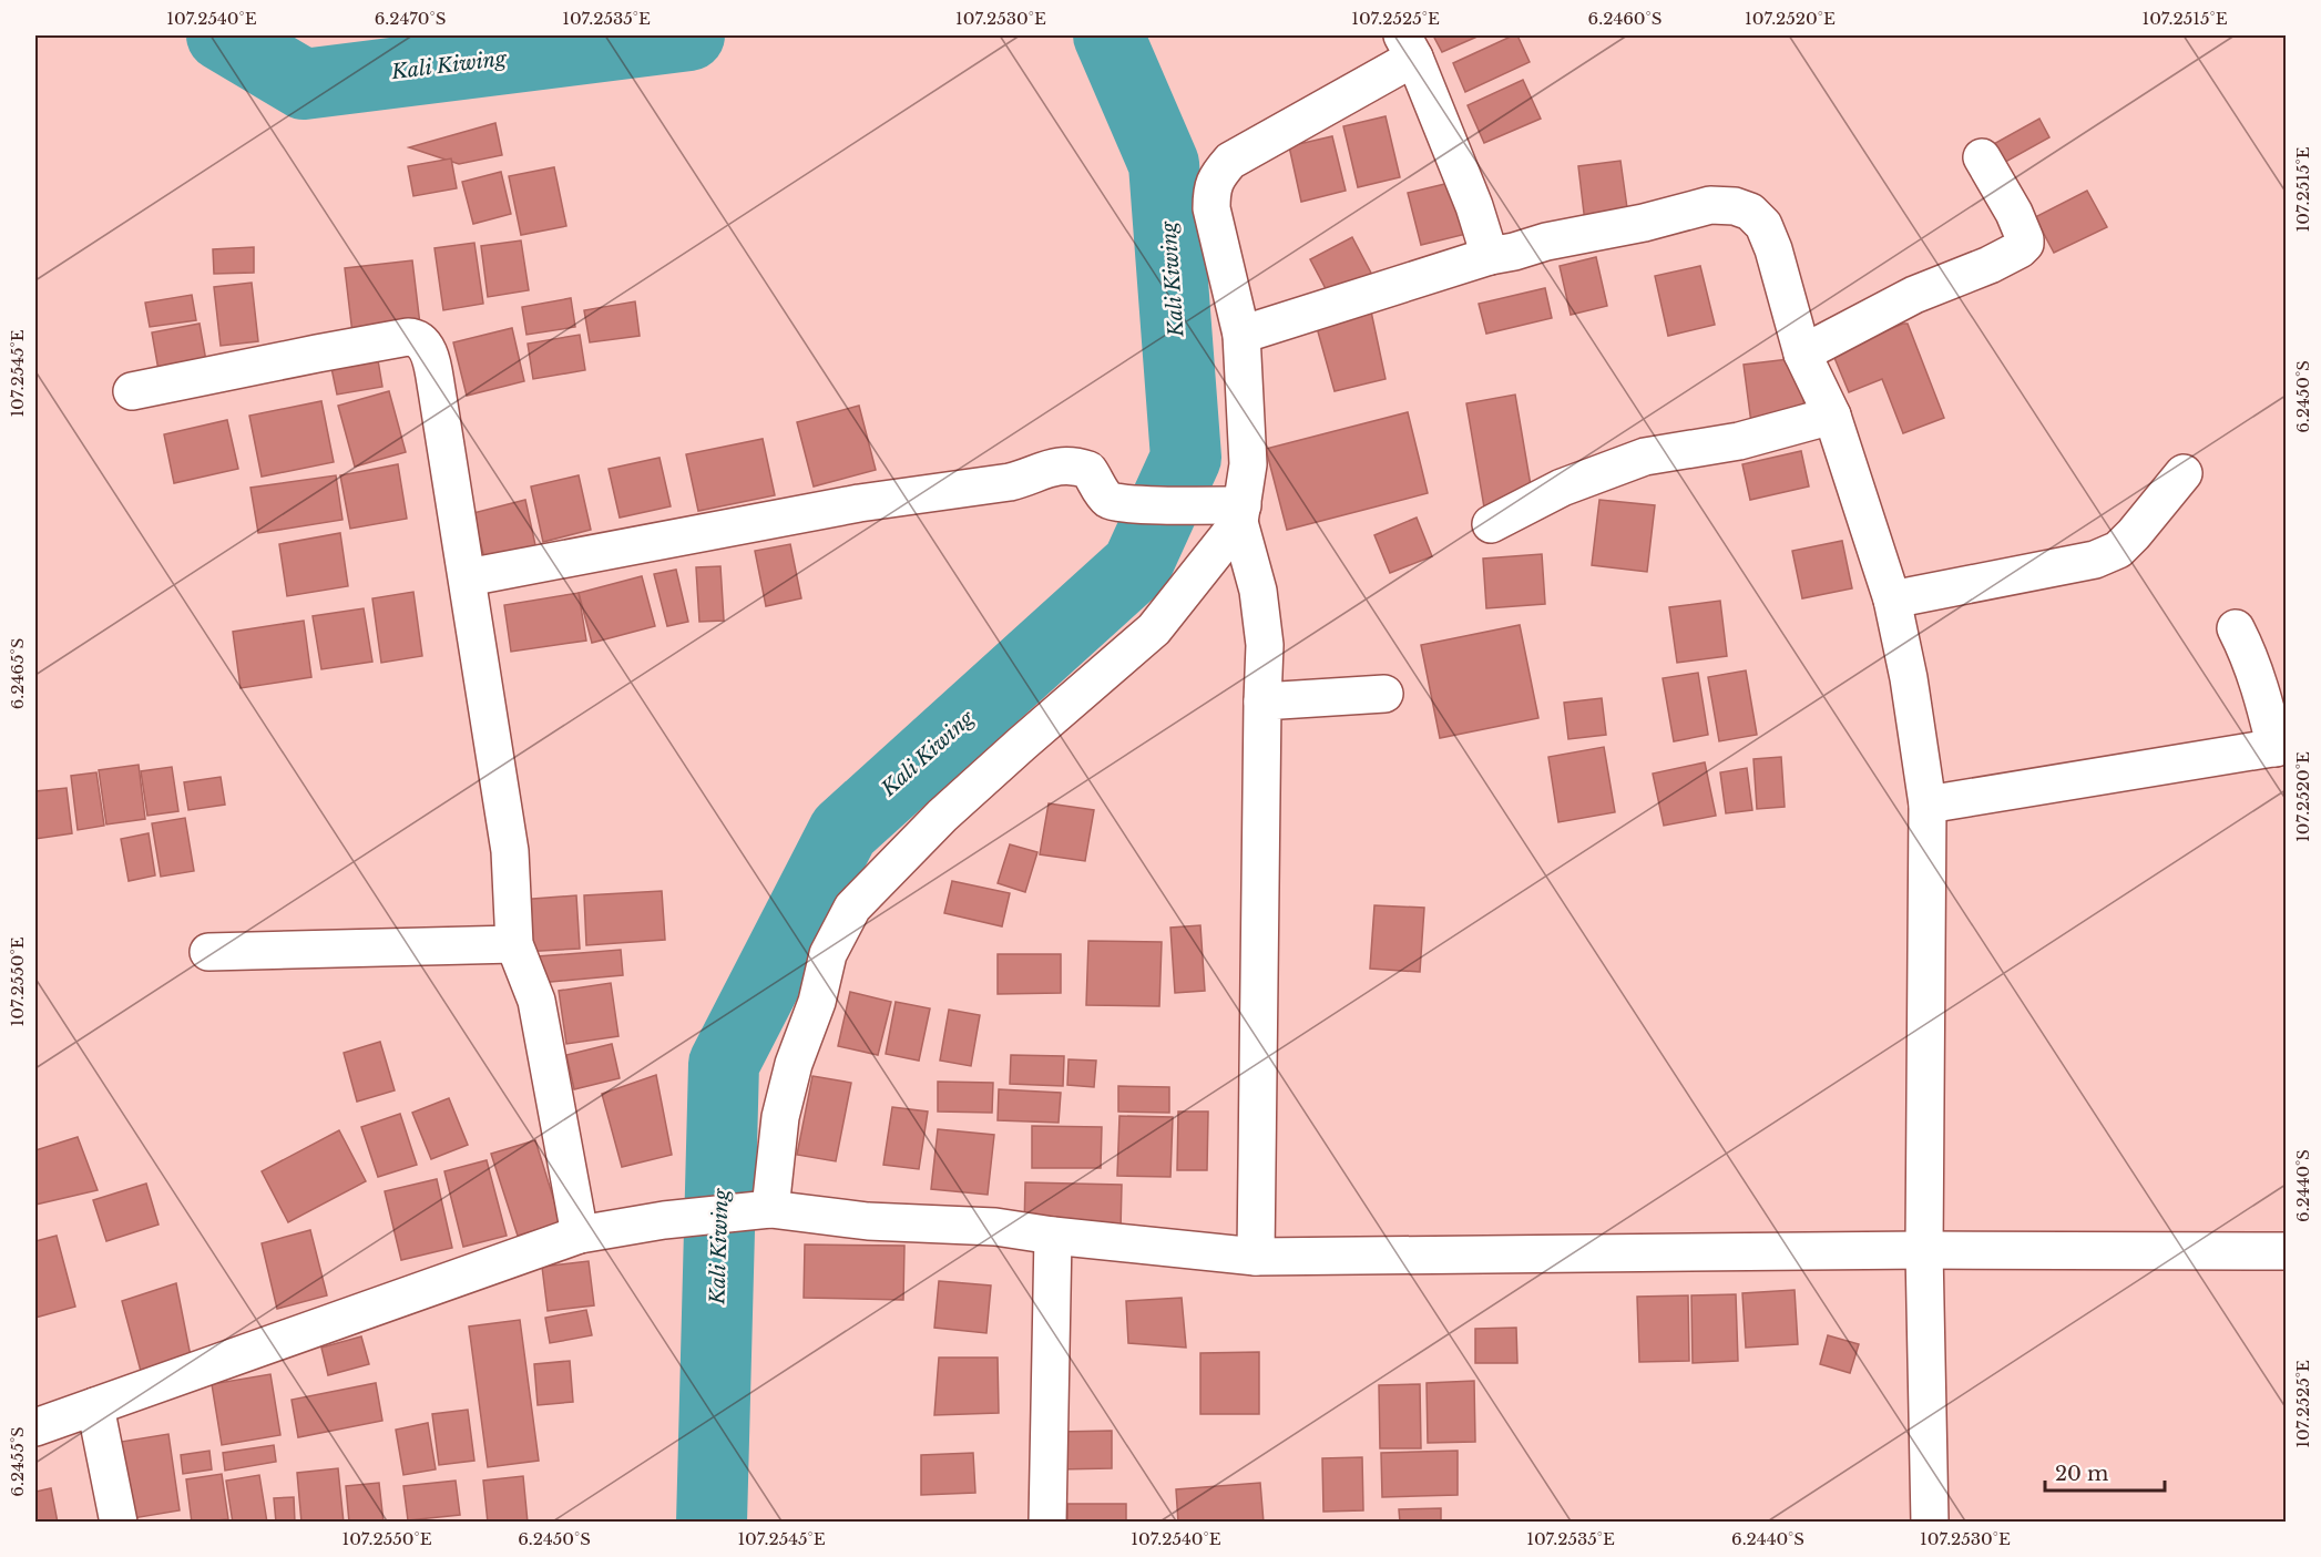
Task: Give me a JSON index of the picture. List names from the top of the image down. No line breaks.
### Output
{"water":["Kali Kiwing"],"scale_bar":"20 m","coordinates":["107.2540°E","6.2470°S","107.2535°E","107.2530°E","107.2525°E","6.2460°S","107.2520°E","107.2515°E","107.2545°E","6.2450°S","6.2465°S","107.2550°E","6.2440°S","6.2455°S"]}
